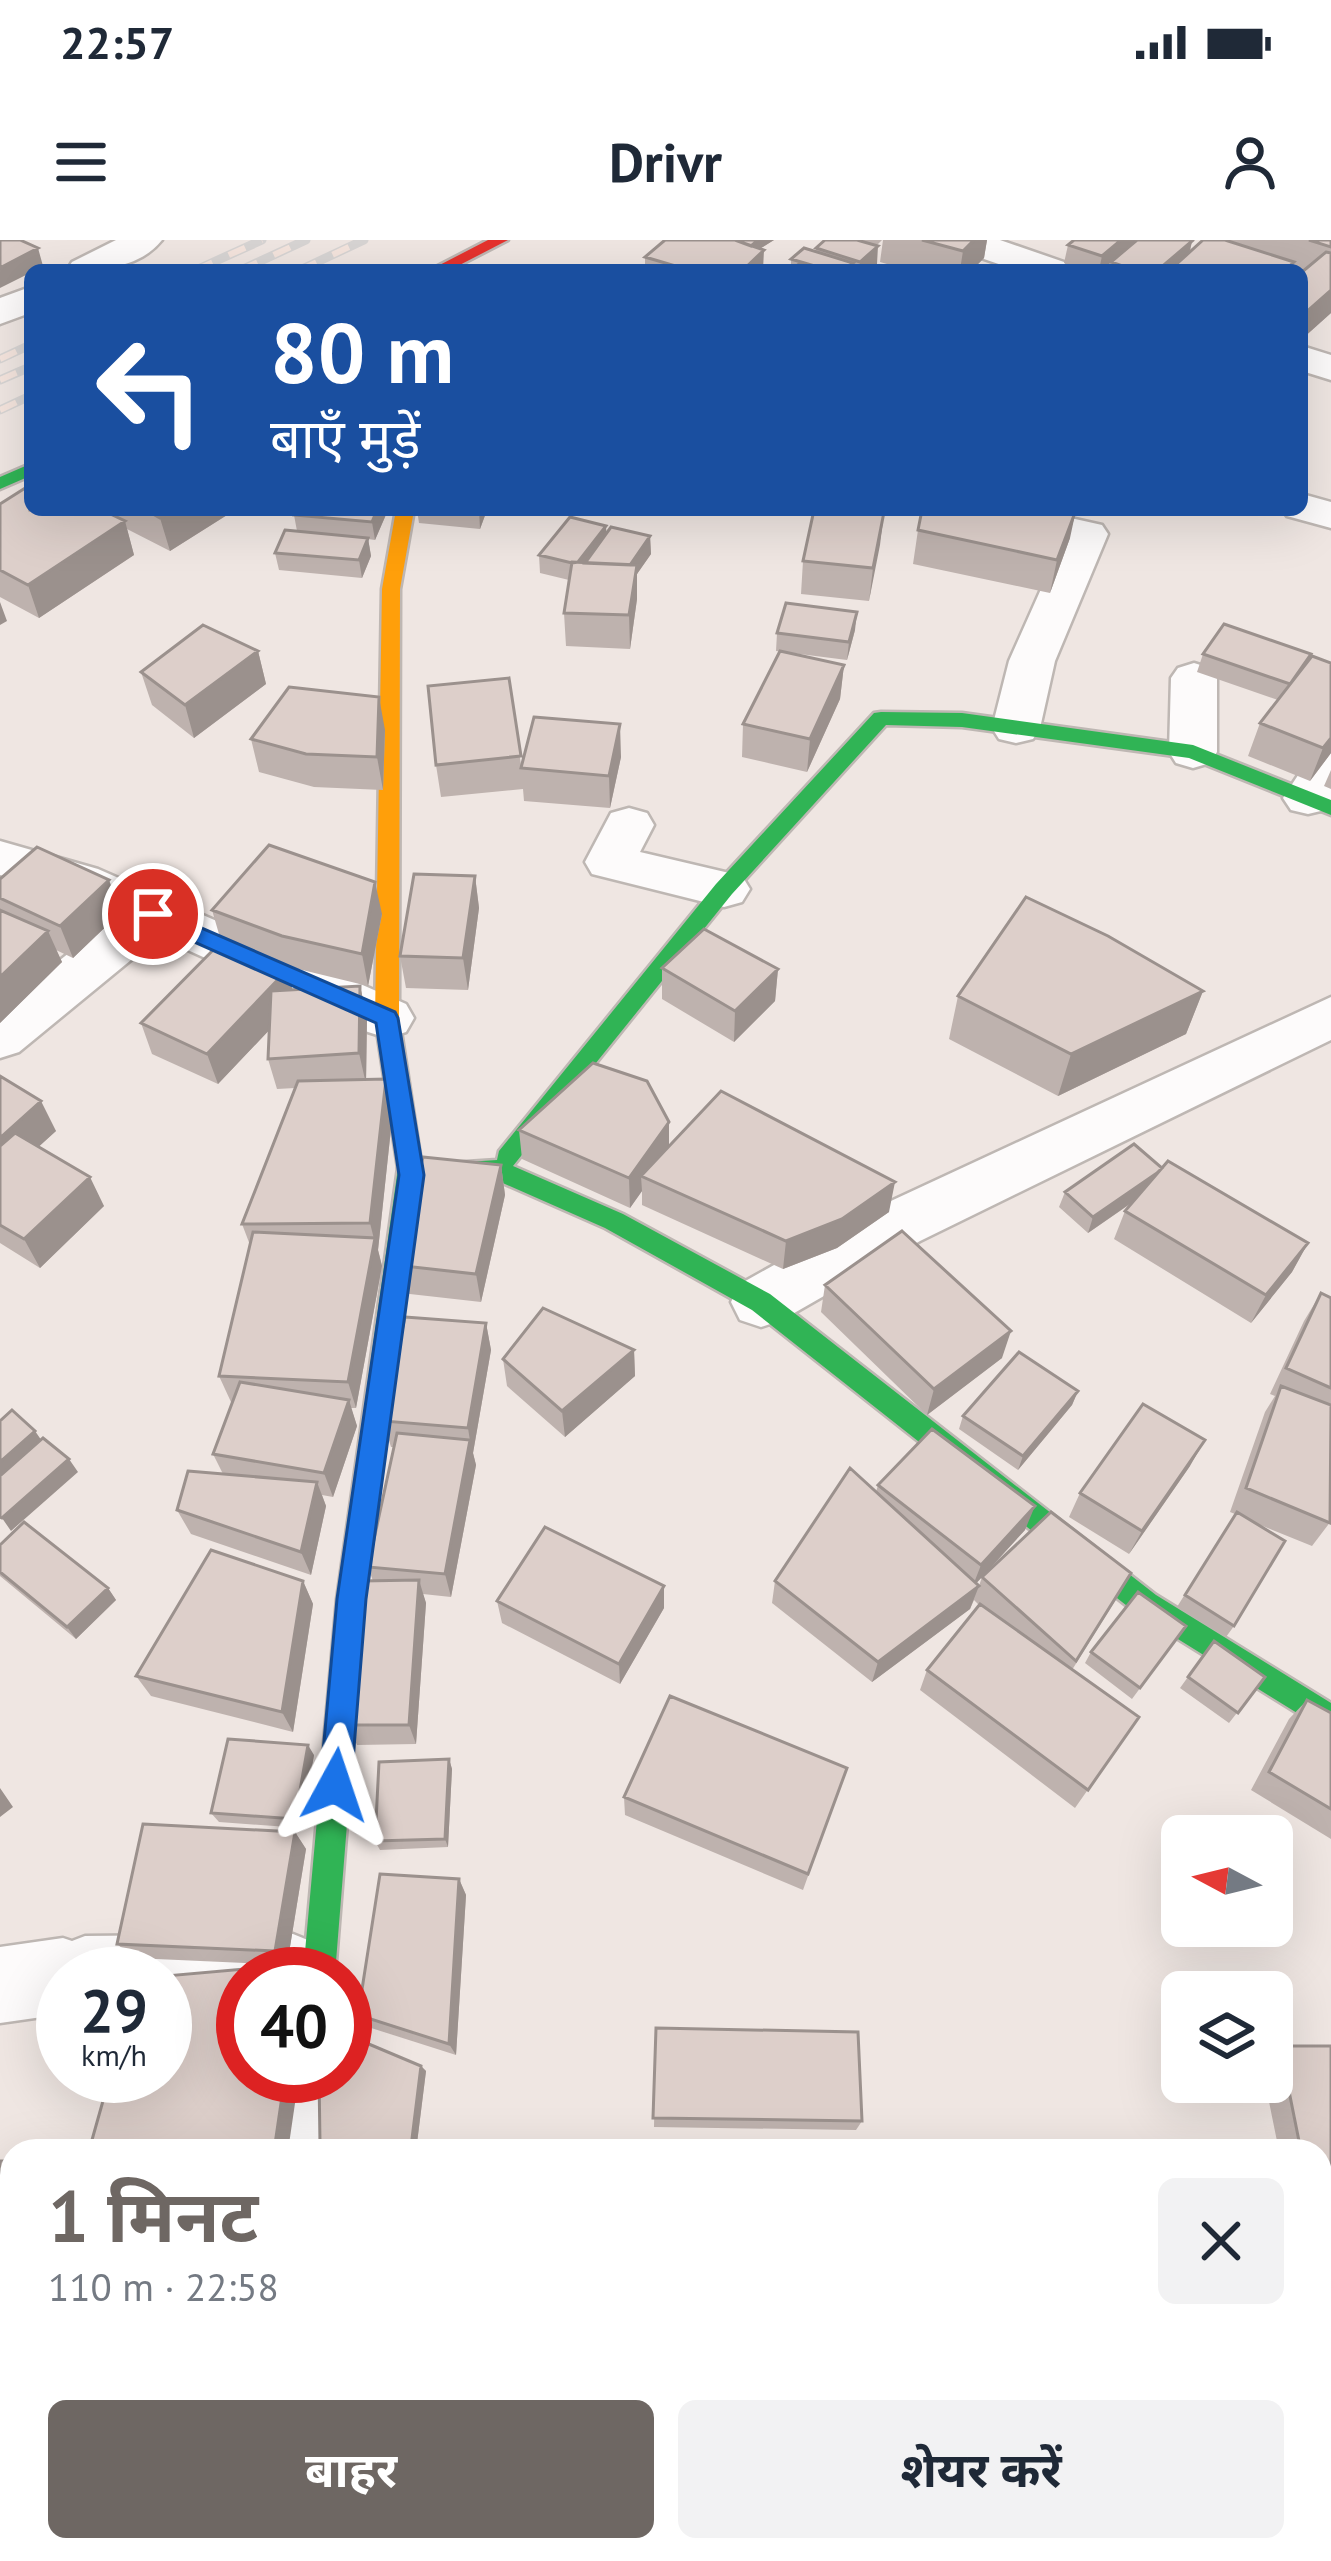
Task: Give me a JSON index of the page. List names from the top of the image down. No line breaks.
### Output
{"north":"left","page":{"status":"22:57","header":"Drivr","turn":["80 m","बाएँ मुड़ें"],"speed":"29 km/h","limit":"40","heading":["1 मिनट","110 m · 22:58"],"buttons":["बाहर","शेयर करें"]}}
